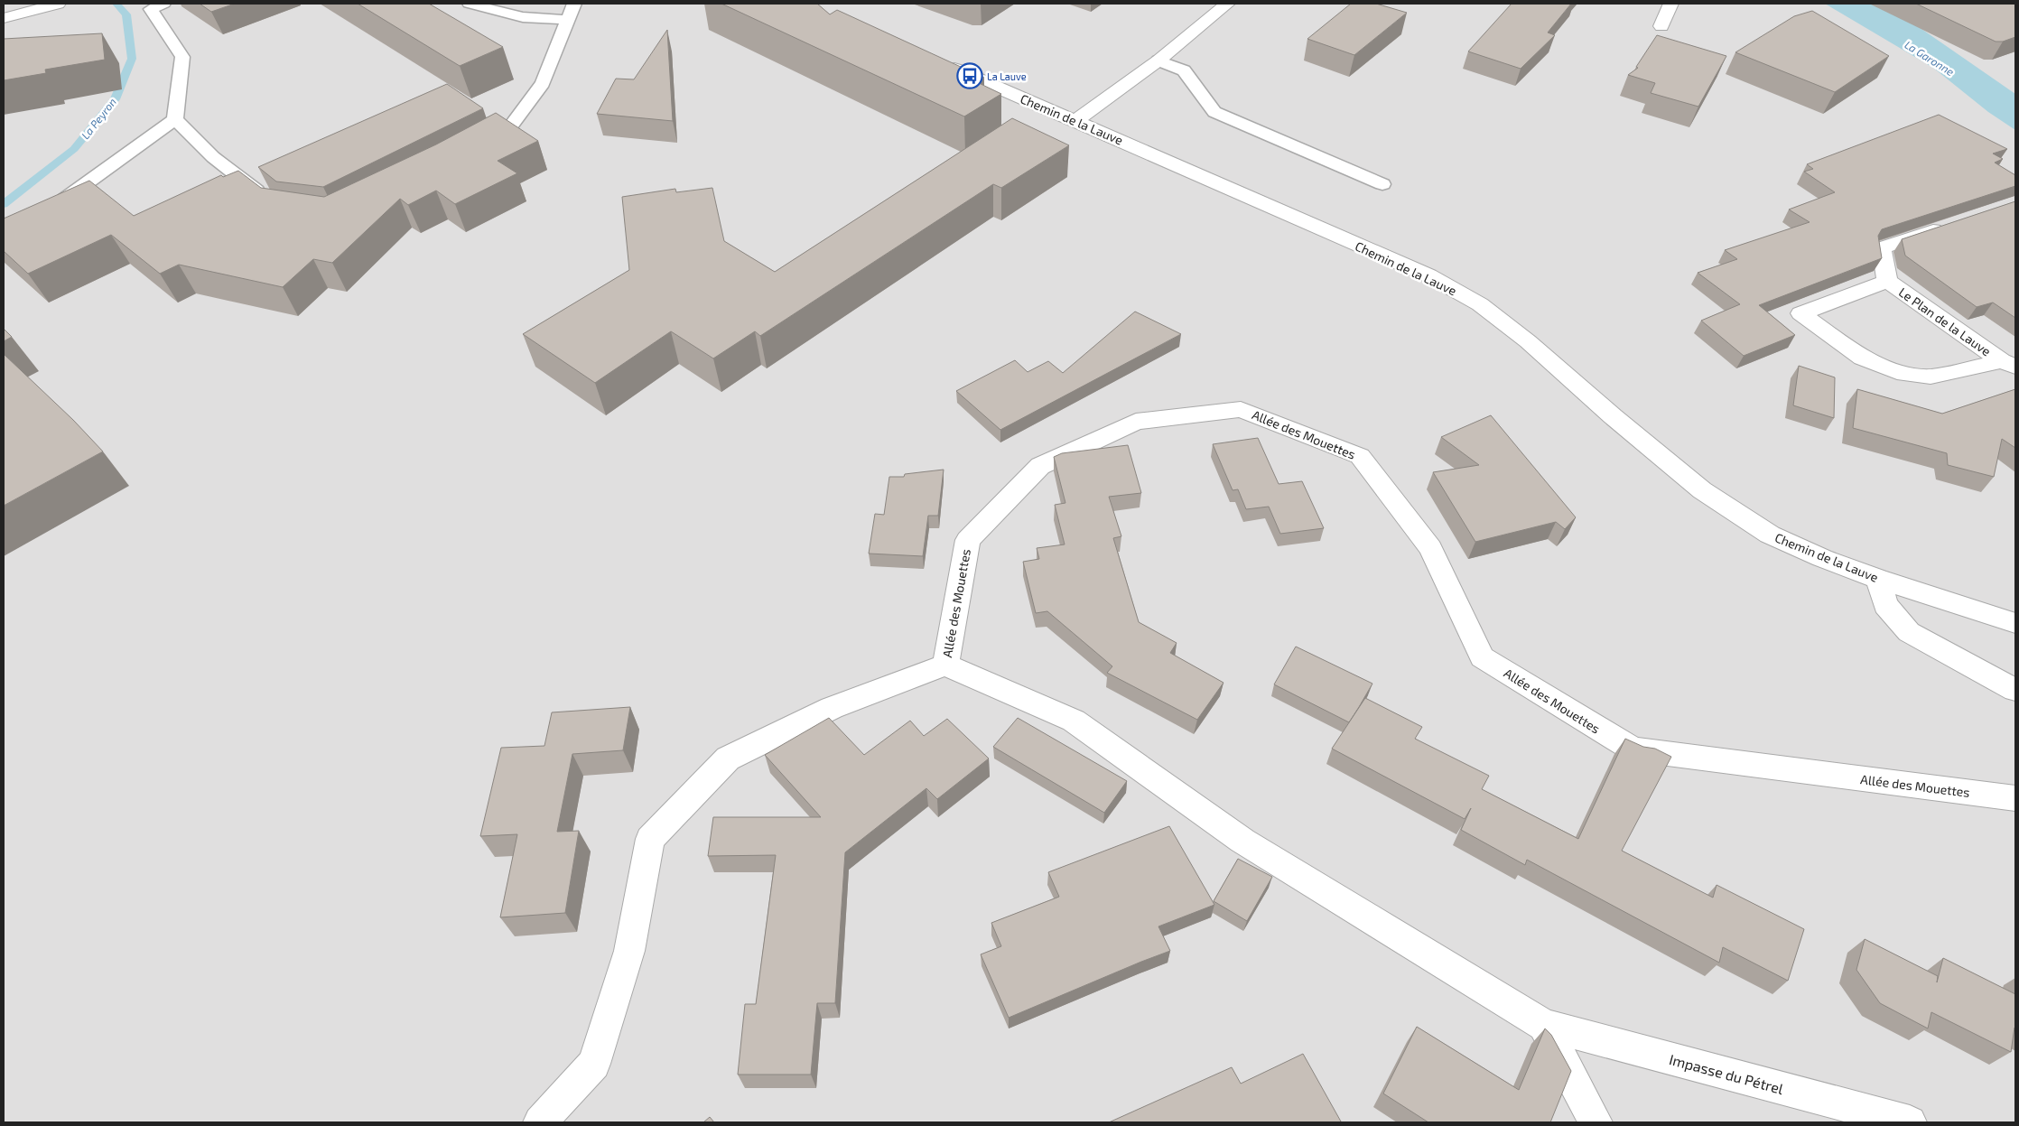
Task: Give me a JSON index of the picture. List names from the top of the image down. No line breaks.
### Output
{"streets":{"street":["Chemin de la Lauve","Le Plan de la Lauve","Allée des Mouettes","Impasse du Pétrel"]},"crossings":[["Allée des Mouettes","Impasse du Pétrel"]],"water":["La Garonne","La Peyron"],"places":{"bus stop":["La Lauve"]}}
